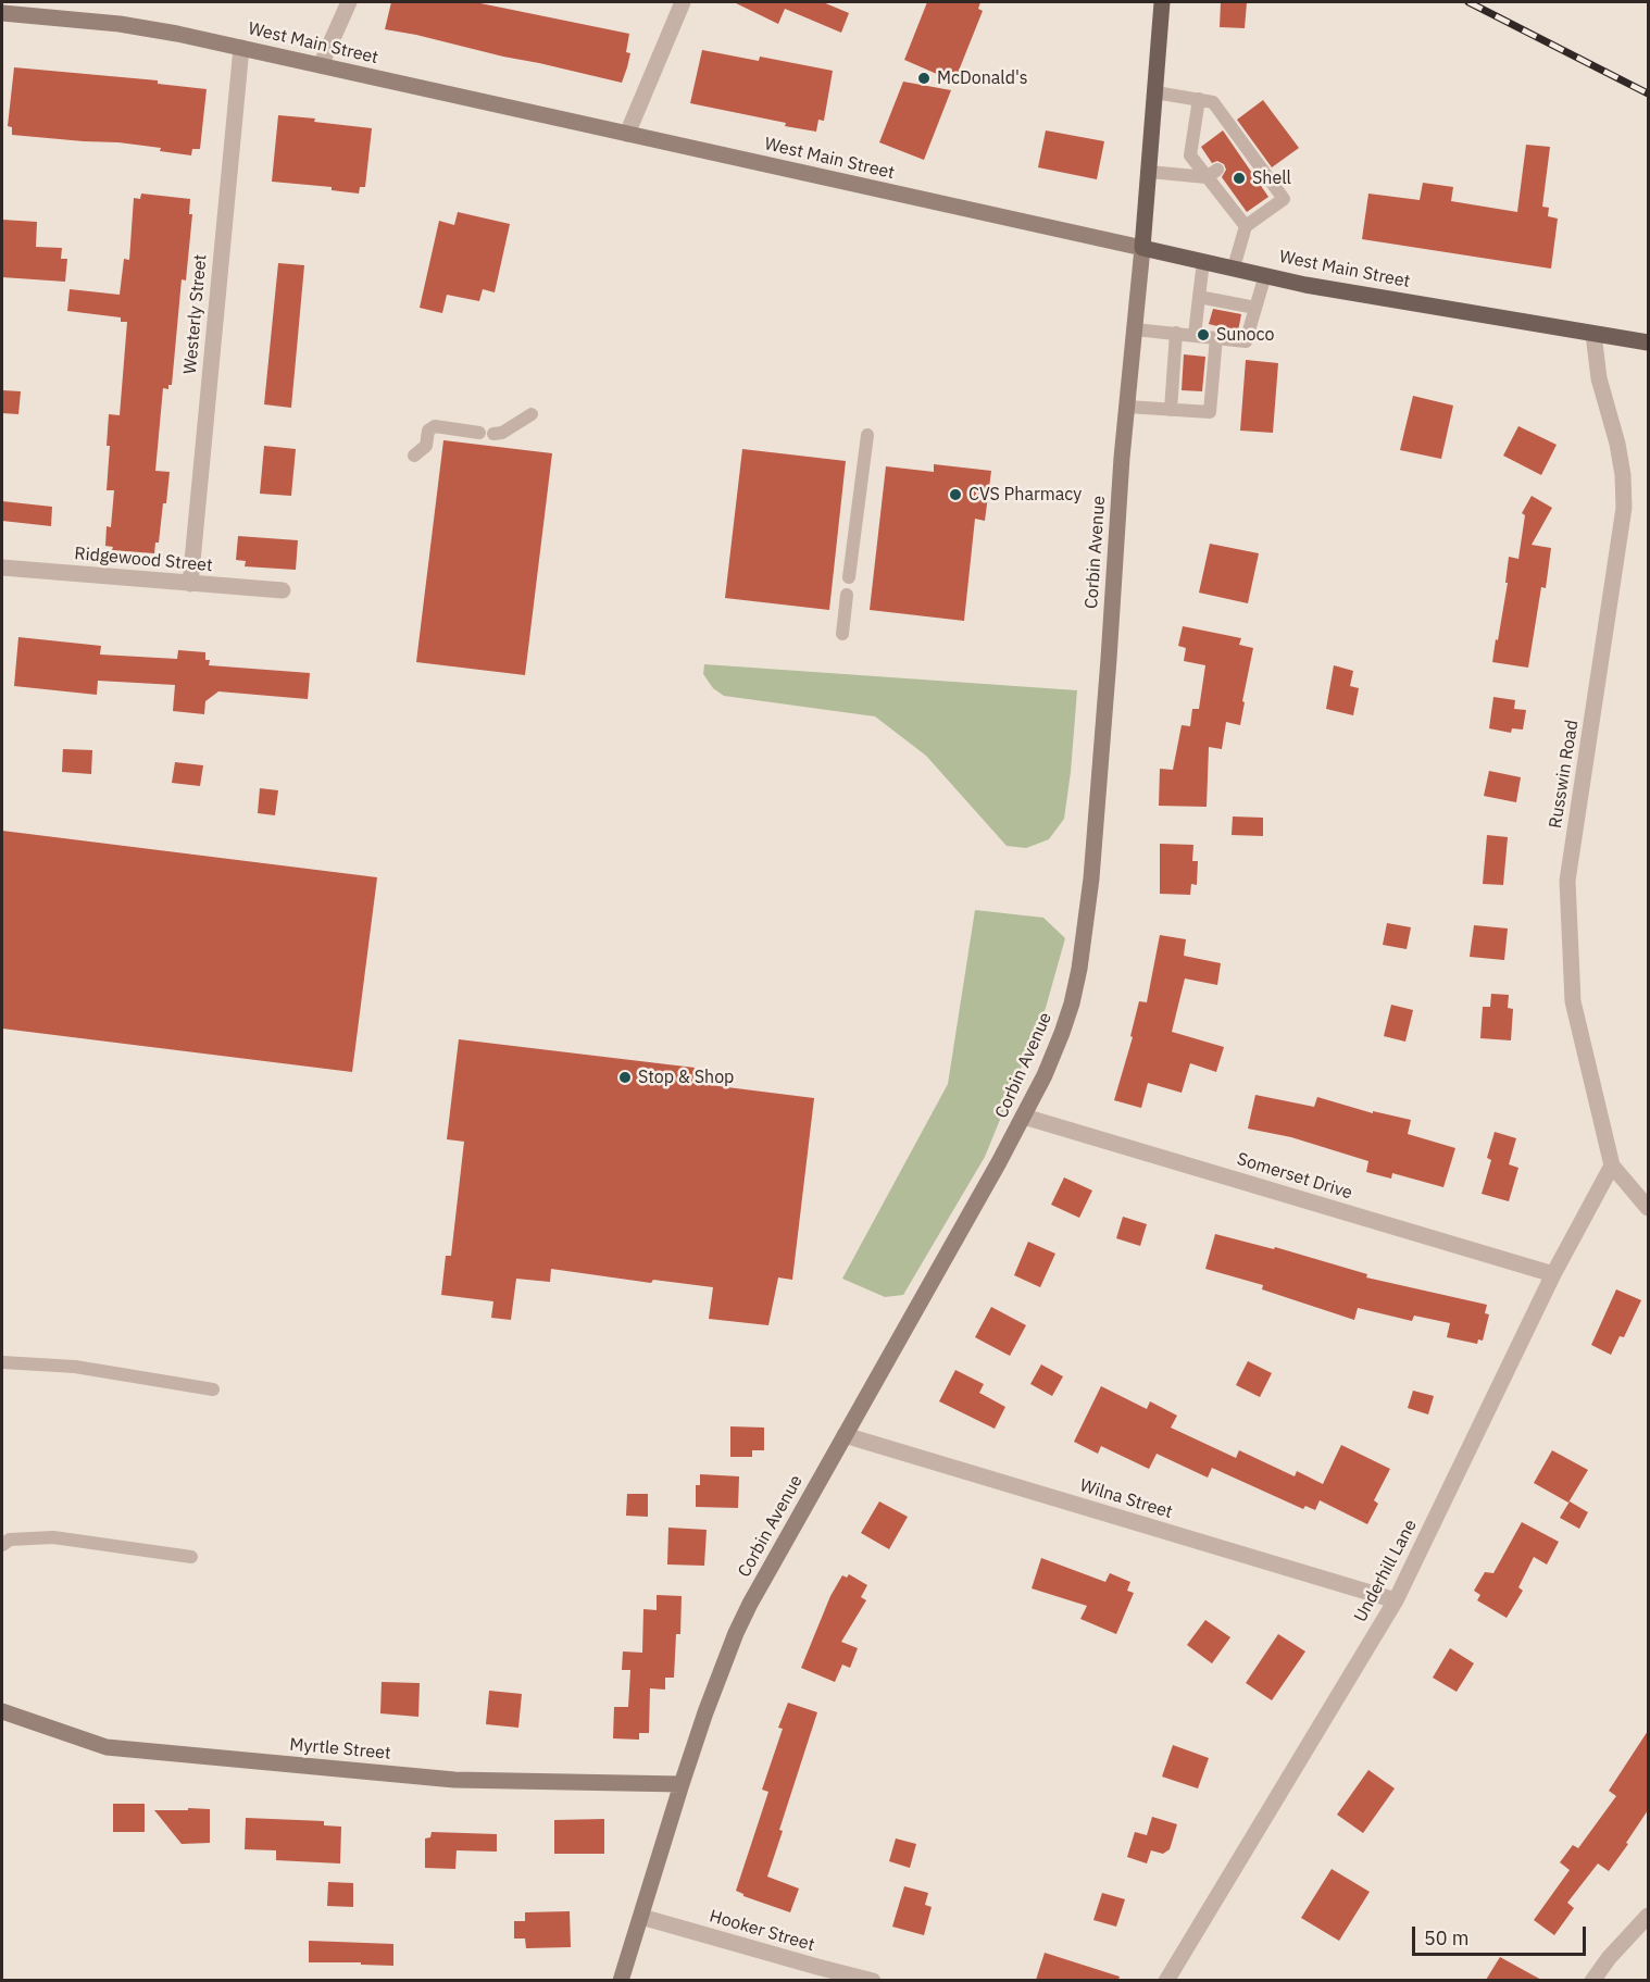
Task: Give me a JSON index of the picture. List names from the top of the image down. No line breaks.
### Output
{"streets":{"main road":["West Main Street","Corbin Avenue","Myrtle Street"],"street":["Westerly Street","Ridgewood Street","Russwin Road","Somerset Drive","Wilna Street","Underhill Lane","Hooker Street"]},"crossings":[["West Main Street","Westerly Street"],["West Main Street","Corbin Avenue"],["West Main Street","Russwin Road"],["Westerly Street","Ridgewood Street"],["Corbin Avenue","Somerset Drive"],["Corbin Avenue","Wilna Street"],["Corbin Avenue","Myrtle Street"],["Corbin Avenue","Hooker Street"],["Russwin Road","Underhill Lane"],["Somerset Drive","Underhill Lane"],["Wilna Street","Underhill Lane"]],"places":["McDonald's","Shell","Sunoco","CVS Pharmacy","Stop & Shop"],"scale_bar":"50 m"}
